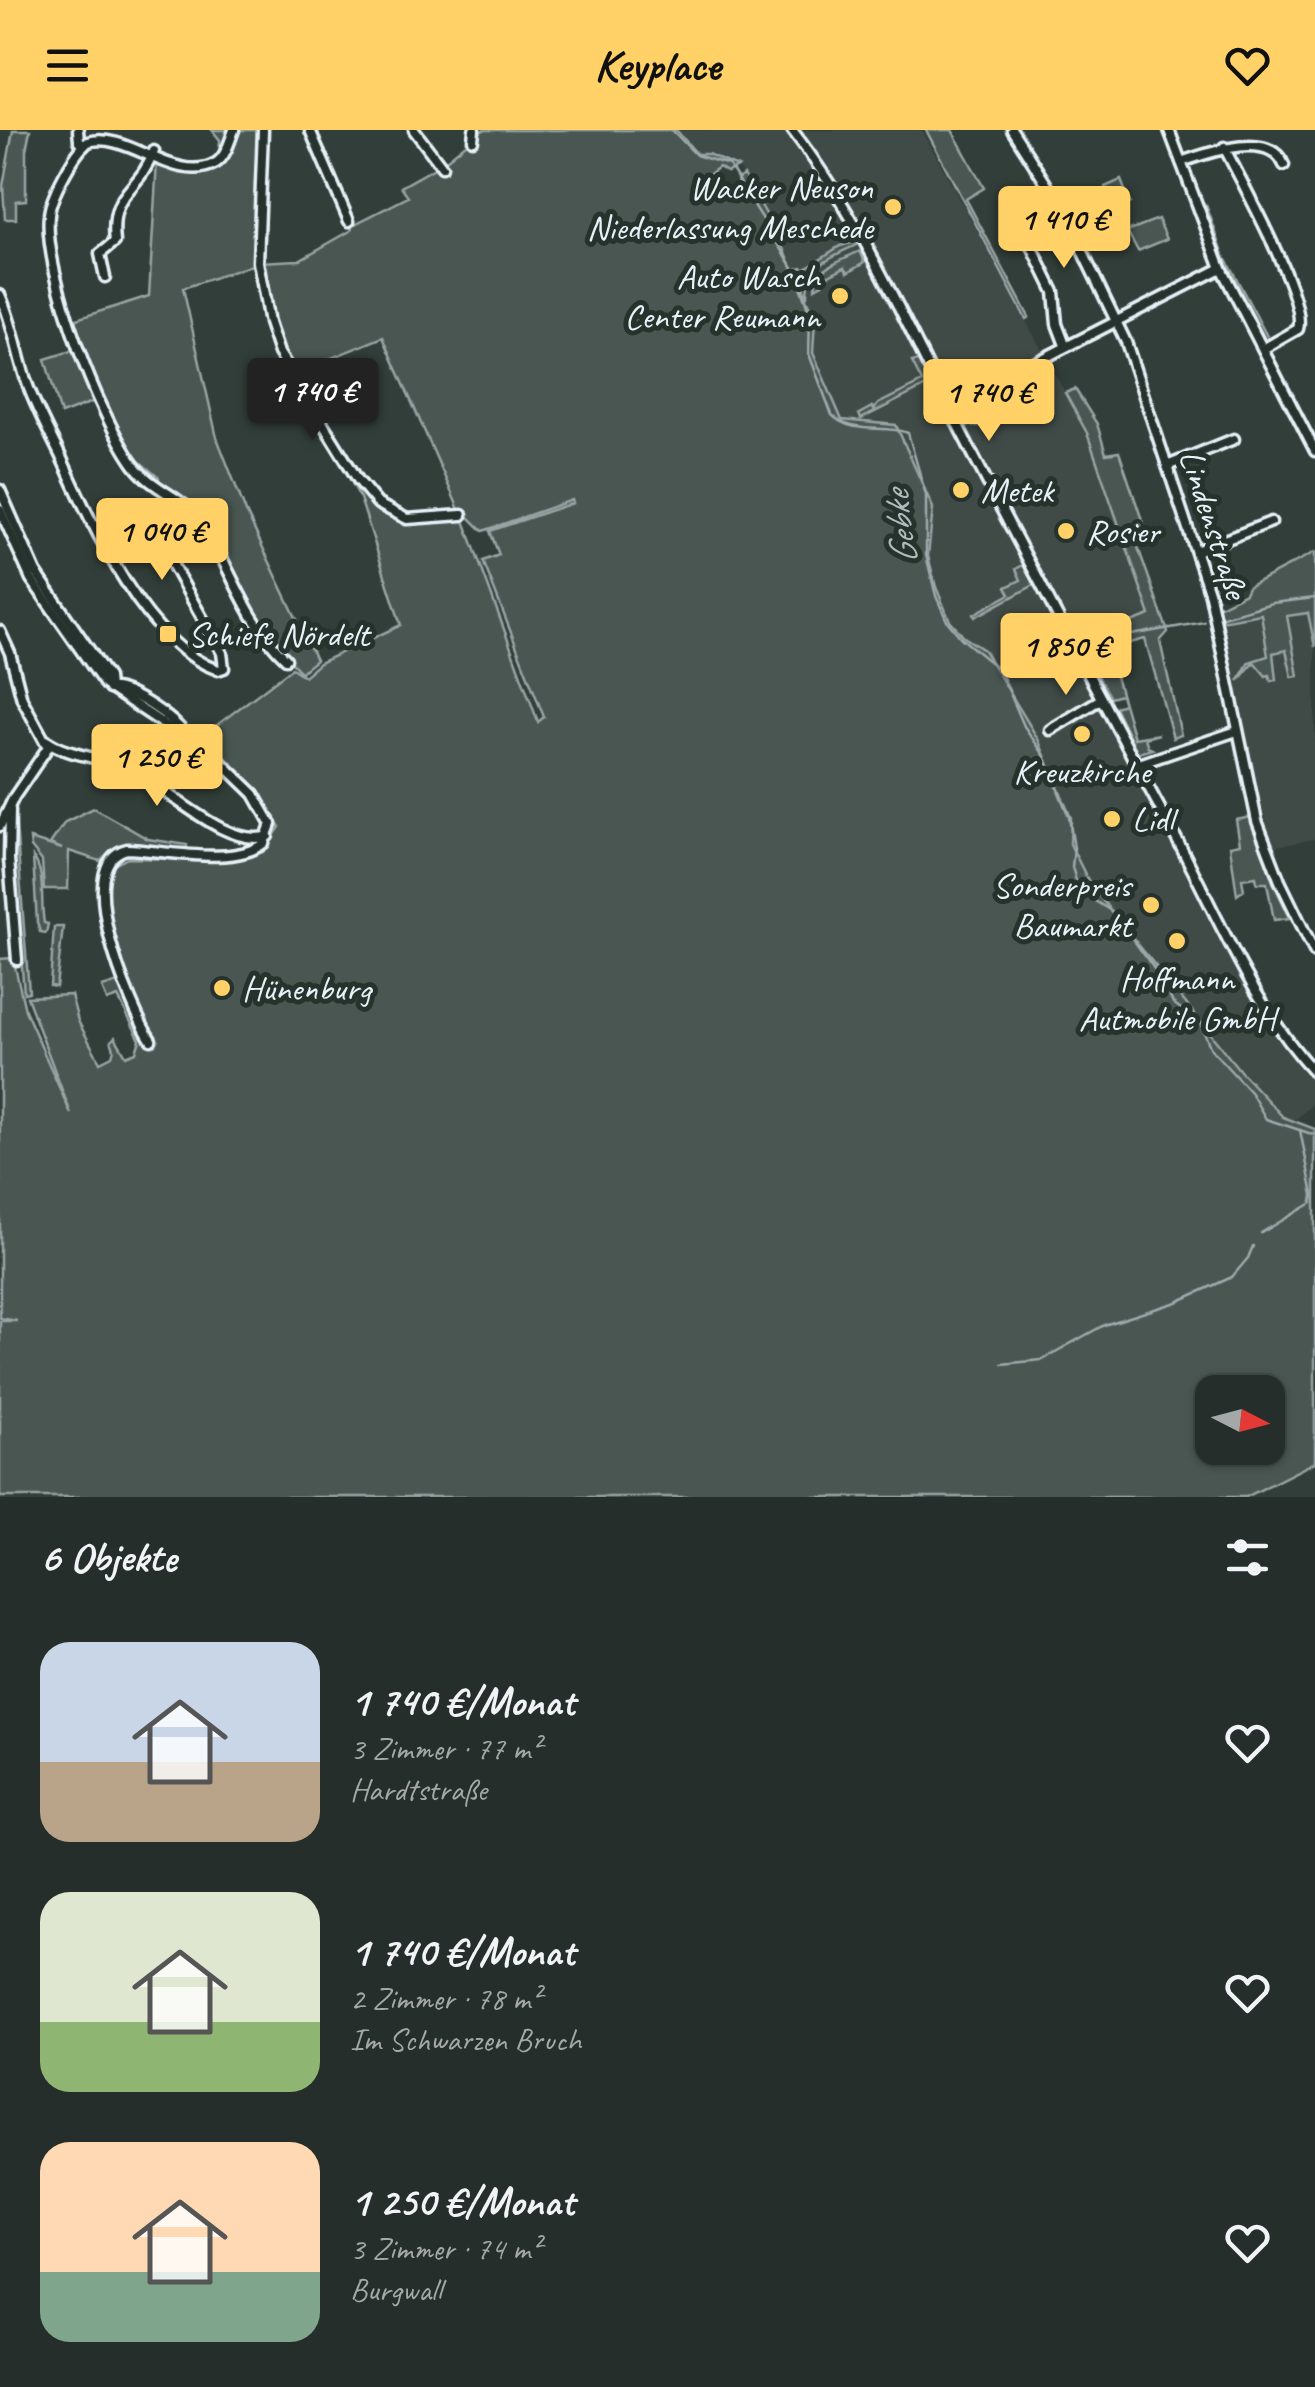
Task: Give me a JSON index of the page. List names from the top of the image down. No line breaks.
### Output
{"streets":{"street":["Lindenstraße"]},"water":["Gebke"],"places":{"other":["Wacker Neuson Niederlassung Meschede","Auto Wasch Center Reumann","Metek","Rosier","Kreuzkirche","Lidl","Sonderpreis Baumarkt","Hoffmann Autmobile GmbH","Hünenburg"],"transit":["Schiefe Nördelt"]},"north":"right","page":{"header":"Keyplace","price":["1 410 €","1 740 €","1 740 €","1 040 €","1 850 €","1 250 €"],"heading":"6 Objekte","list":[{"name":"1 740 €/Monat","note":"3 Zimmer · 77 m² · Hardtstraße"},{"name":"1 740 €/Monat","note":"2 Zimmer · 78 m² · Im Schwarzen Bruch"},{"name":"1 250 €/Monat","note":"3 Zimmer · 74 m² · Burgwall"}]}}
